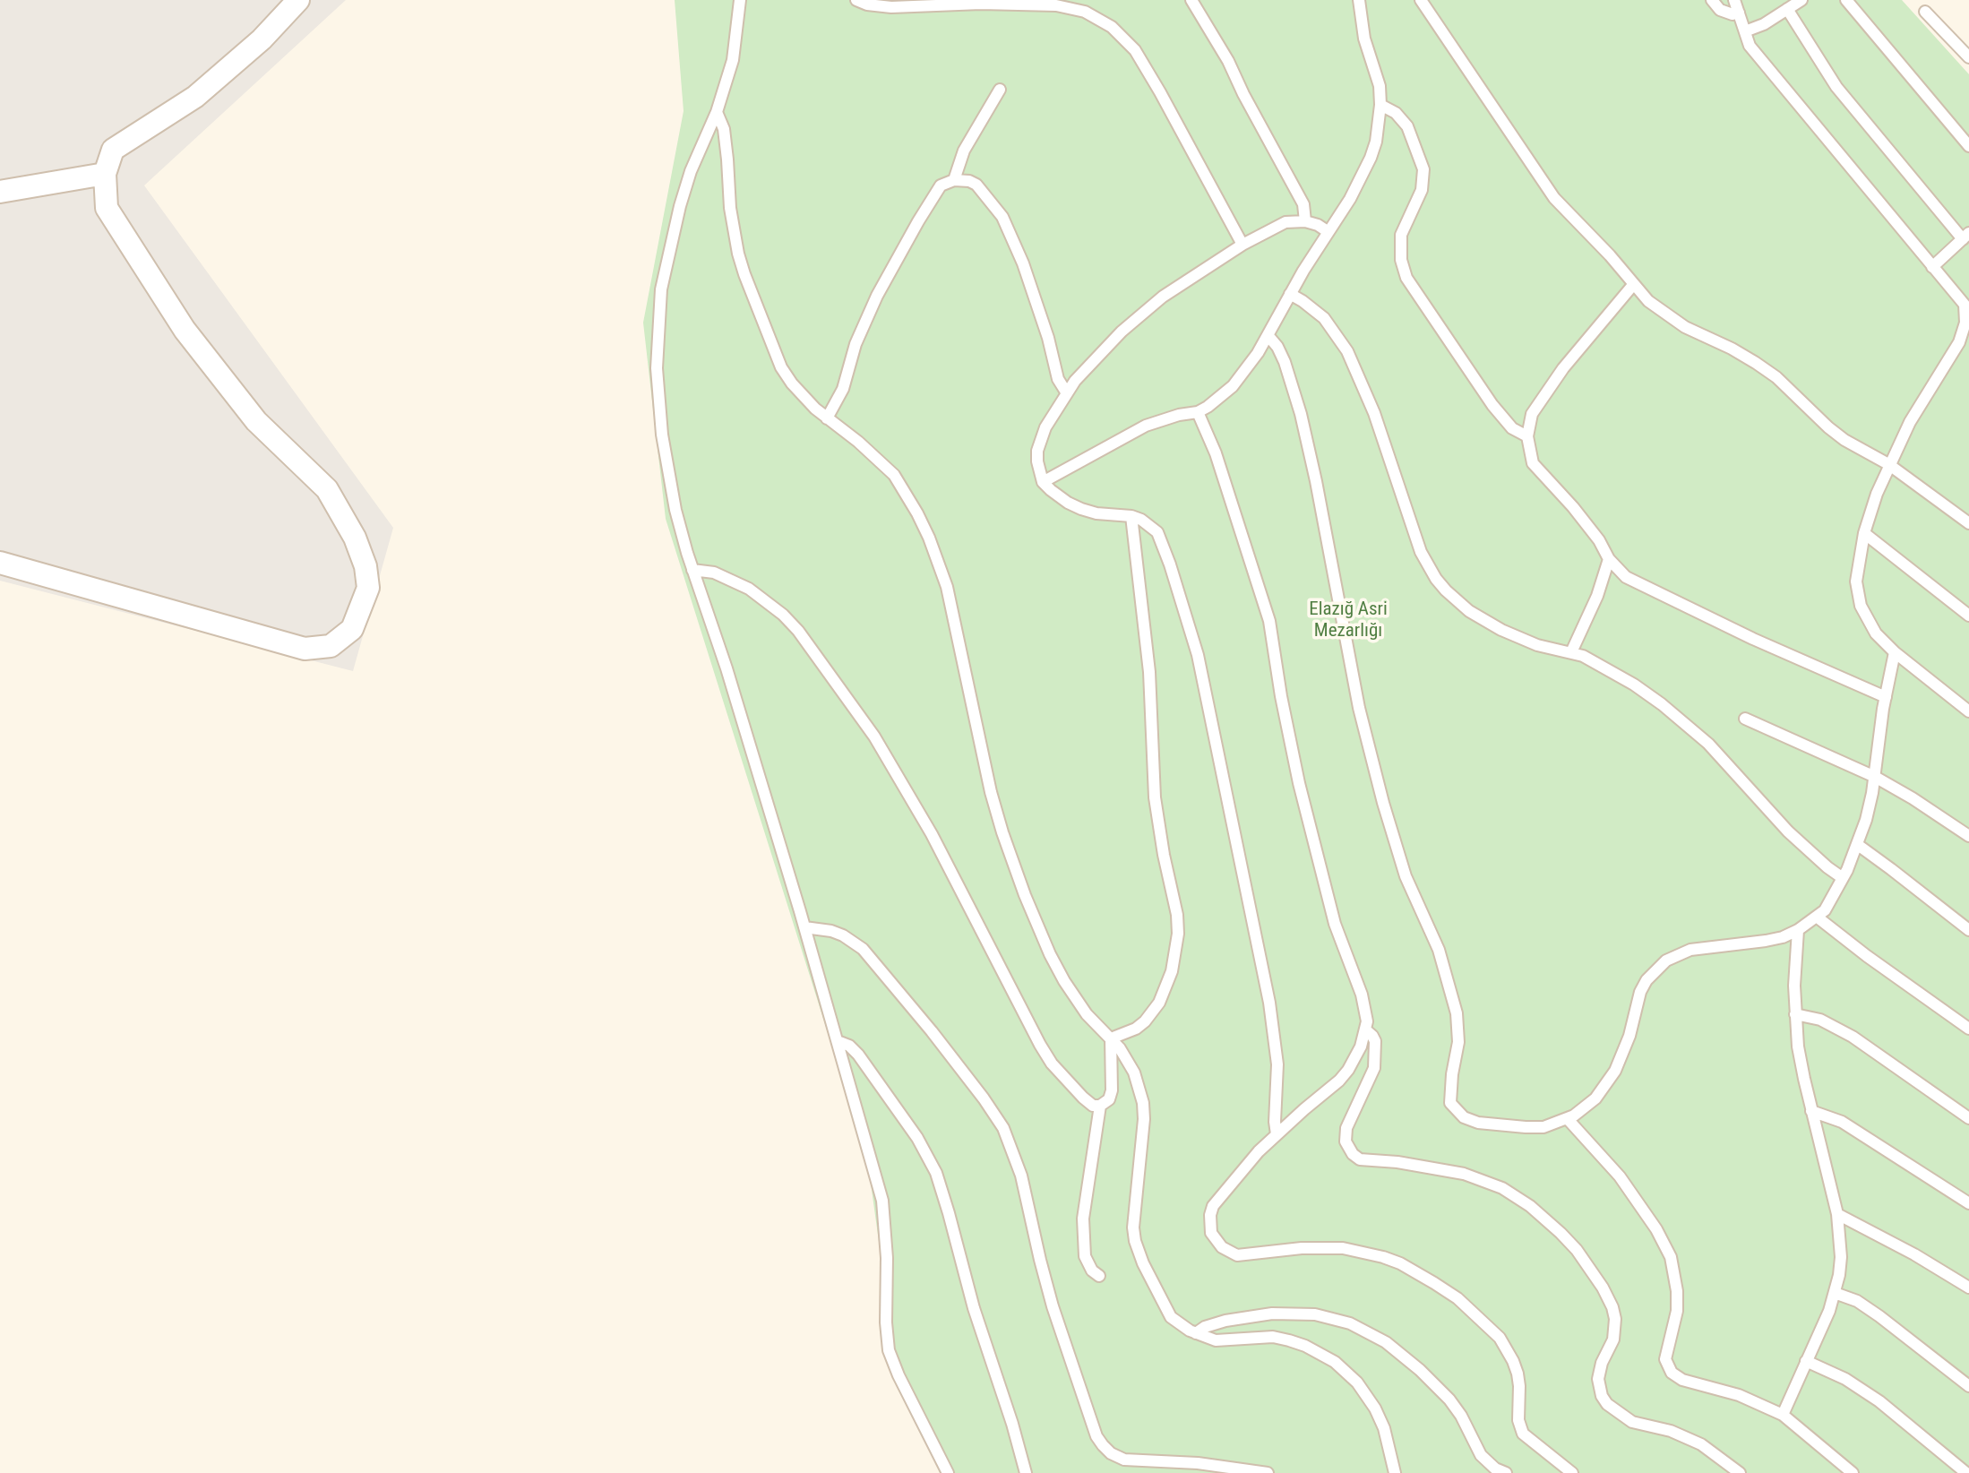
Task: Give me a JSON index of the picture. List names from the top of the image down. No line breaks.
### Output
{"parks":["Elazığ Asri Mezarlığı"]}
